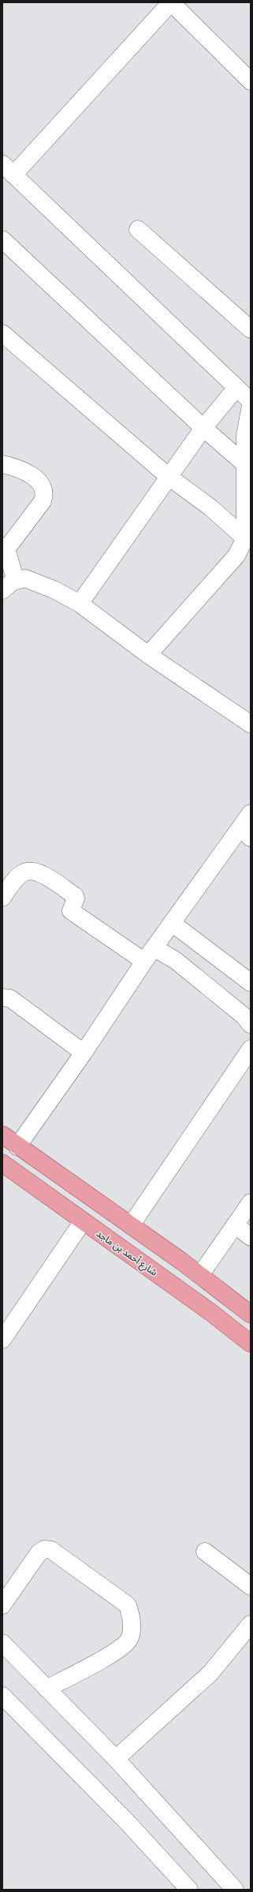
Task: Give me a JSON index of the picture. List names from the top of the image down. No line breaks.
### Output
{"streets":{"main road":["شارع أحمد بن ماجد"]}}
